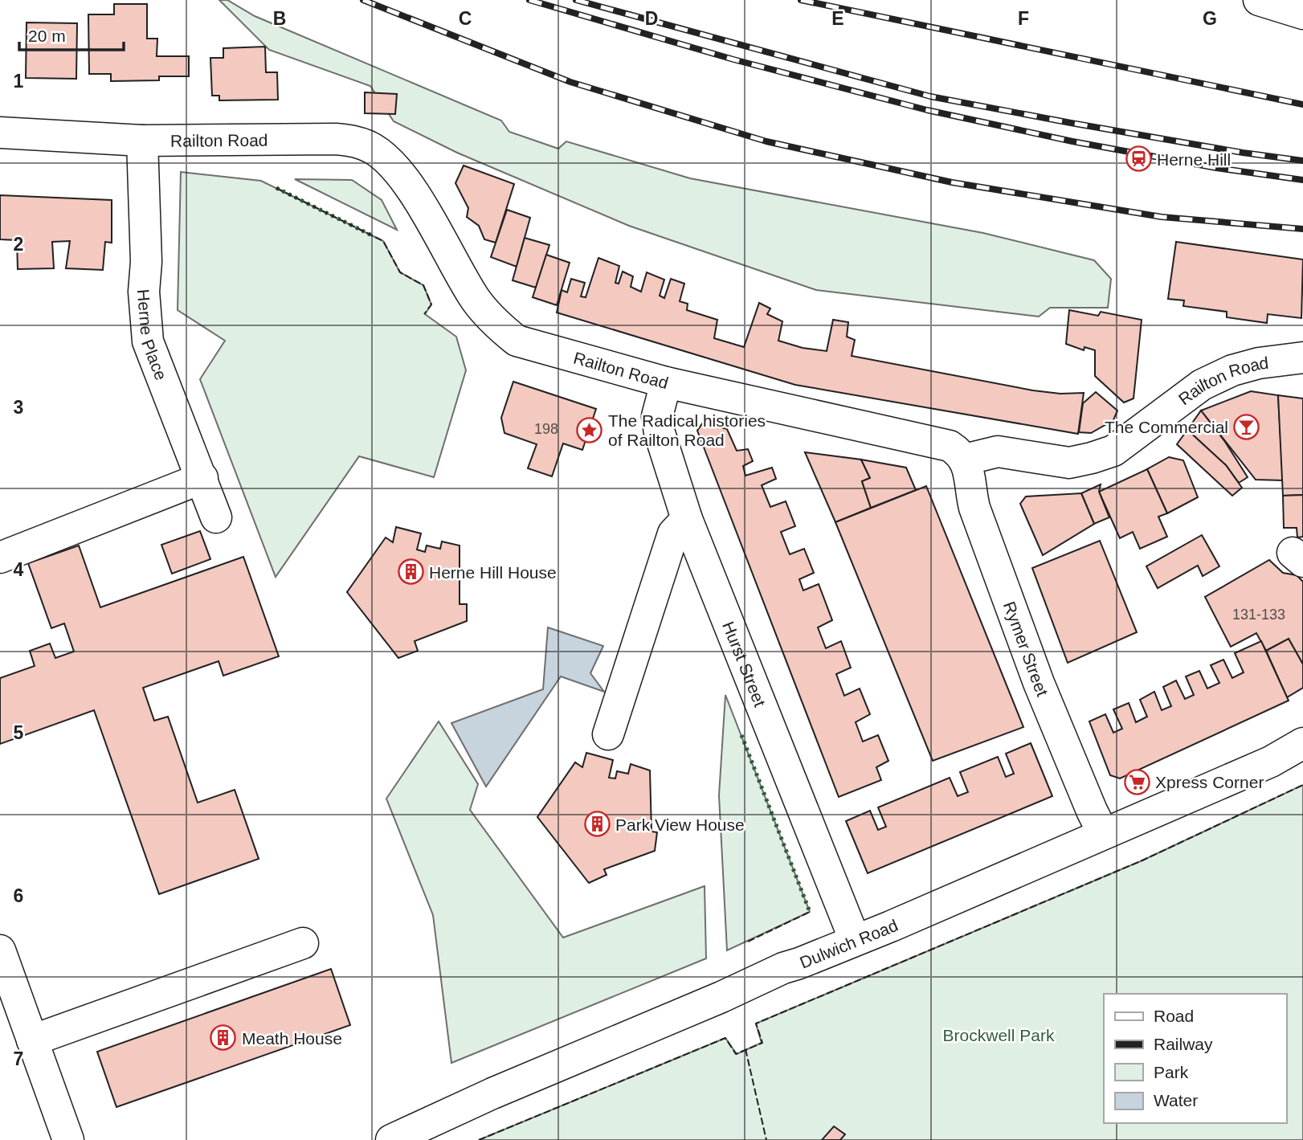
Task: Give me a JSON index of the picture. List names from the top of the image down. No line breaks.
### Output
{"streets":{"street":["Railton Road","Herne Place","Rymer Street","Hurst Street","Dulwich Road"]},"crossings":[["Railton Road","Herne Place"],["Railton Road","Rymer Street"],["Railton Road","Hurst Street"],["Rymer Street","Dulwich Road"],["Hurst Street","Dulwich Road"]],"parks":["Brockwell Park"],"places":{"station":["Herne Hill"],"bar":["The Commercial"],"place":["The Radical histories of Railton Road"],"building":["Herne Hill House","Park View House","Meath House"],"supermarket":["Xpress Corner"]},"house_numbers":["198","131-133"],"legend":["Road","Railway","Park","Water"],"scale_bar":"20 m","grid":{"columns":["B","C","D","E","F","G"],"rows":["1","2","3","4","5","6","7"]}}
